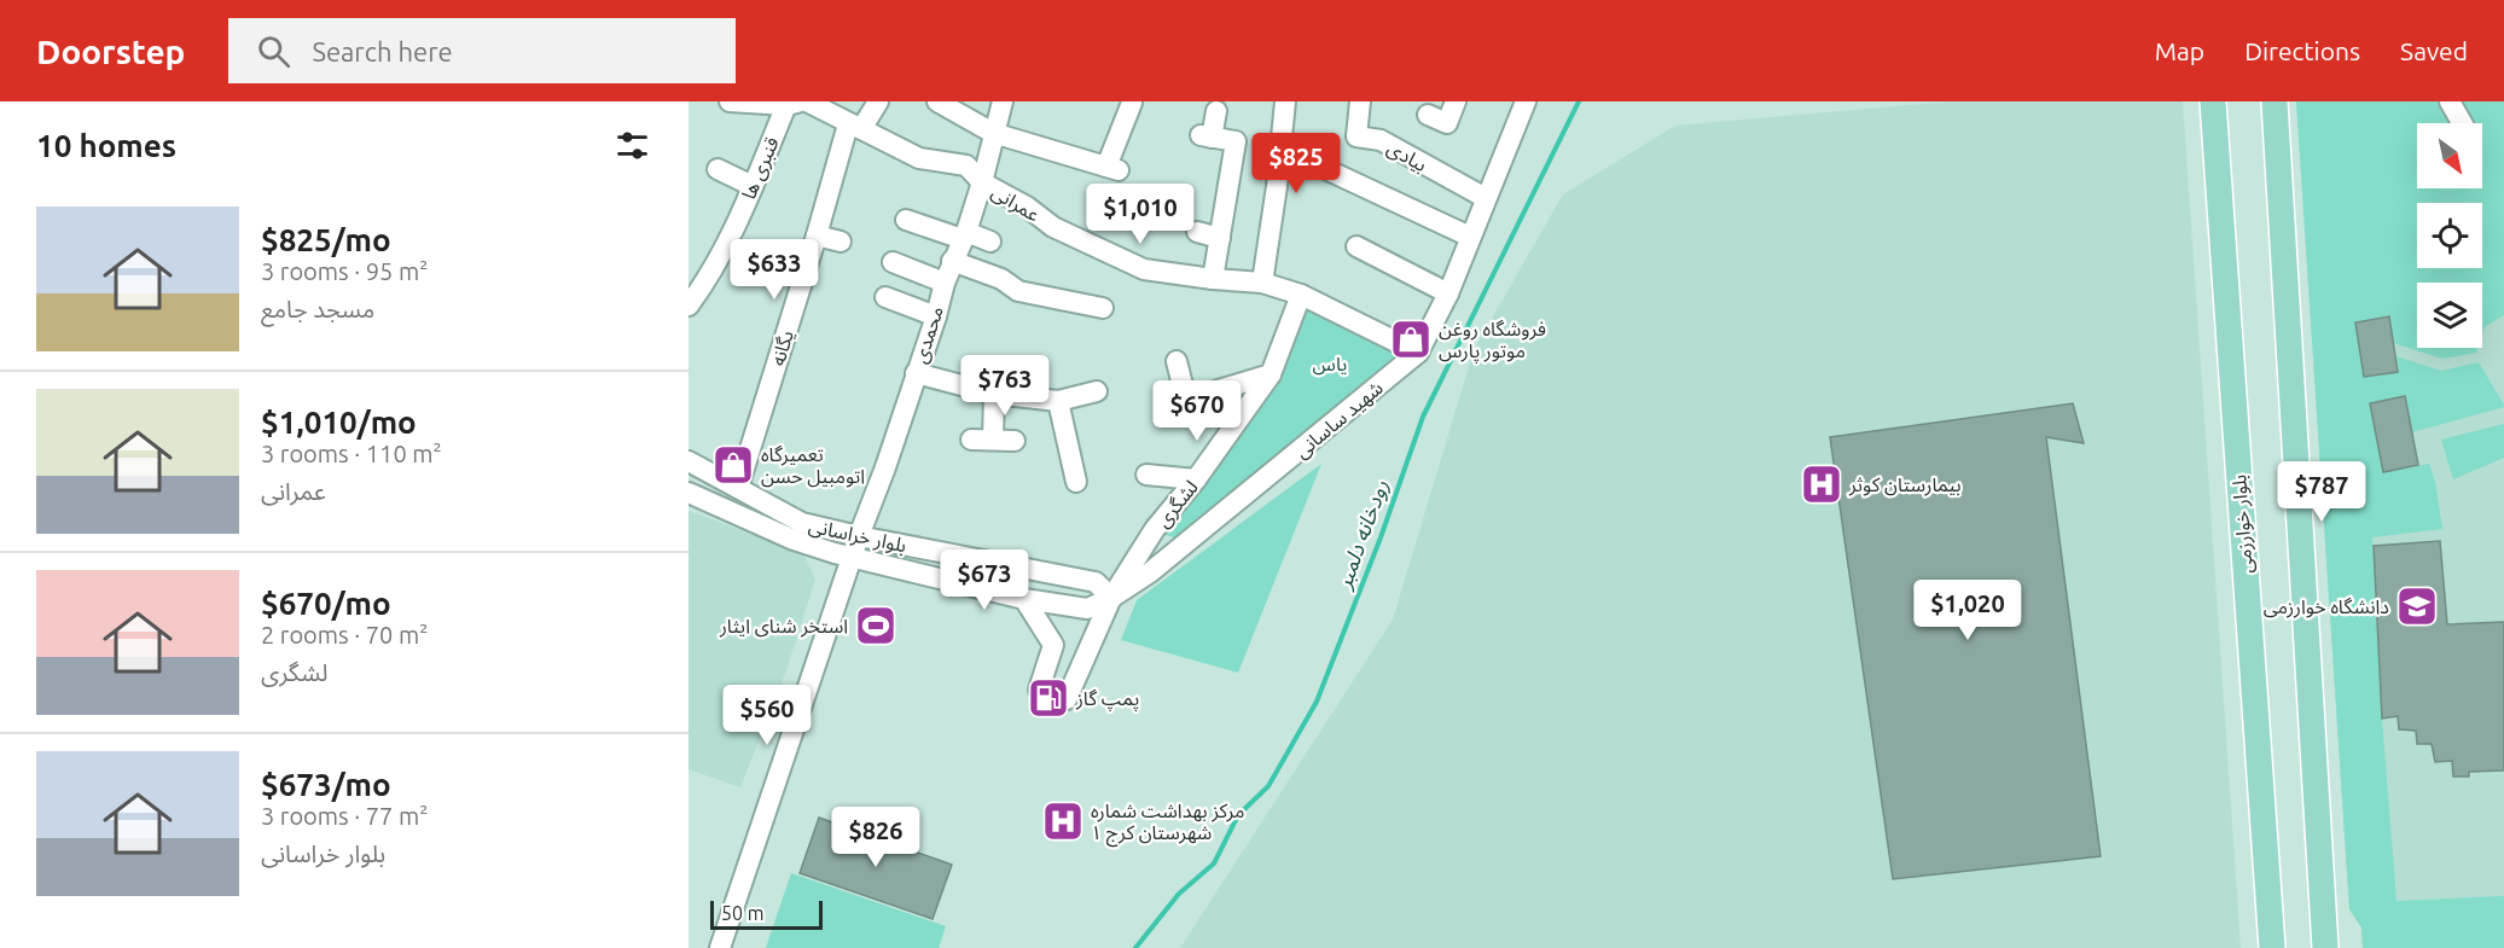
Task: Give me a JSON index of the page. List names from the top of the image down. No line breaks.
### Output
{"streets":{"main road":["بلوار خوارزمی"],"street":["بیادی","قنبری ها","عمرانی","محمدی","یگانه","شهید ساسانی","لشگری","بلوار خراسانی"]},"crossings":[["بیادی","شهید ساسانی"],["عمرانی","محمدی"],["عمرانی","یگانه"],["عمرانی","شهید ساسانی"],["عمرانی","لشگری"],["محمدی","بلوار خراسانی"],["یگانه","بلوار خراسانی"],["شهید ساسانی","لشگری"],["شهید ساسانی","بلوار خراسانی"],["لشگری","بلوار خراسانی"]],"water":["رودخانه دلمبر"],"parks":["یاس"],"places":{"shop":["فروشگاه روغن موتور پارس","تعمیرگاه اتومبیل حسن"],"hospital":["بیمارستان کوثر","مرکز بهداشت شماره ۱ شهرستان کرج"],"school or university":["دانشگاه خوارزمی"],"sports":["استخر شنای ایثار"],"fuel station":["پمپ گاز"]},"scale_bar":"50 m","north":"bottom right","page":{"header":"Doorstep","search":"Search here","nav":["Map","Directions","Saved"],"heading":"10 homes","price":["$825","$1,010","$633","$763","$670","$787","$673","$1,020","$560","$826"],"list":[{"name":"$825/mo","note":"3 rooms · 95 m² · مسجد جامع"},{"name":"$1,010/mo","note":"3 rooms · 110 m² · عمرانی"},{"name":"$670/mo","note":"2 rooms · 70 m² · لشگری"},{"name":"$673/mo","note":"3 rooms · 77 m² · بلوار خراسانی"}],"scale":"50 m"}}
